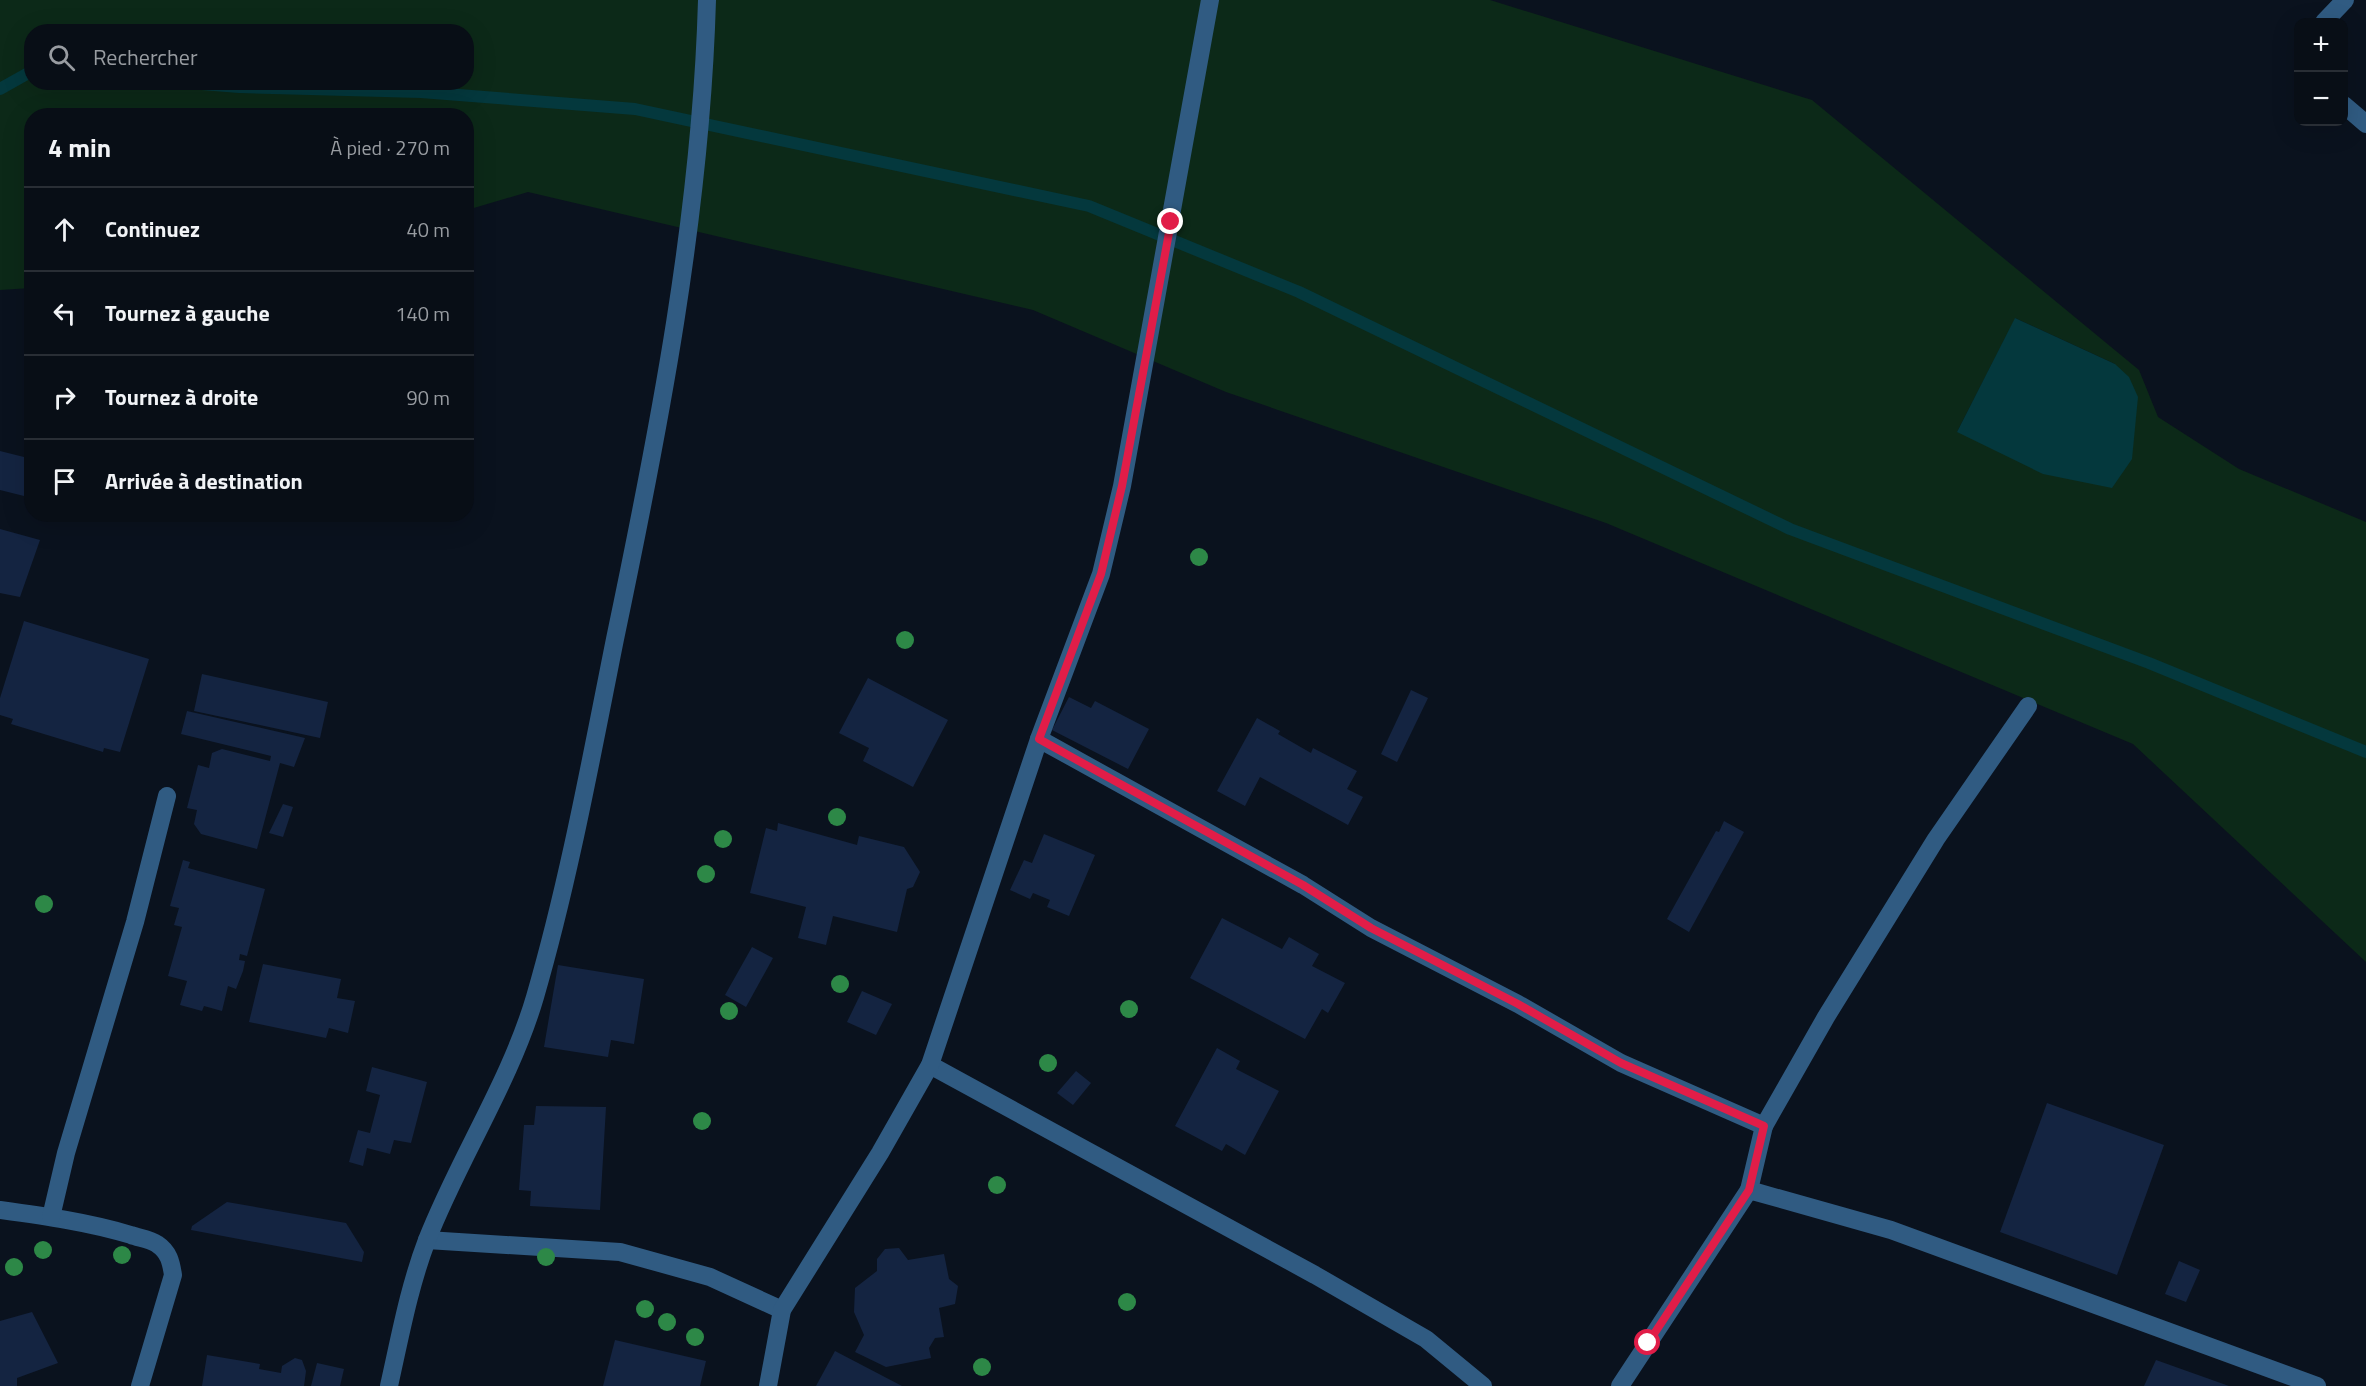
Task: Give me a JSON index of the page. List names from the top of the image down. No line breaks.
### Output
{"page":{"map_buttons":["+","−"],"search":"Rechercher","heading":["4 min","À pied · 270 m"],"list":[["Continuez","40 m"],["Tournez à gauche","140 m"],["Tournez à droite","90 m"],"Arrivée à destination"]}}
